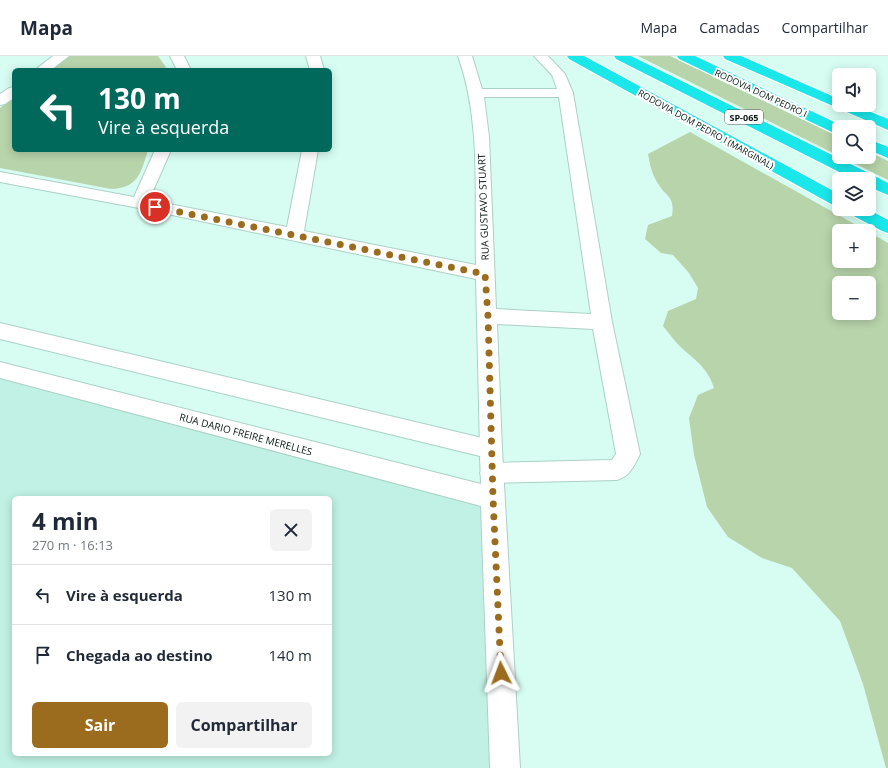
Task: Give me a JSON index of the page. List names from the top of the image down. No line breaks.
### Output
{"streets":{"highway":["RODOVIA DOM PEDRO I","SP-065","RODOVIA DOM PEDRO I (MARGINAL)"],"street":["RUA GUSTAVO STUART","RUA DARIO FREIRE MERELLES"]},"crossings":[["RUA GUSTAVO STUART","RUA DARIO FREIRE MERELLES"]],"page":{"header":"Mapa","nav":["Mapa","Camadas","Compartilhar"],"map_buttons":["+","−"],"turn":["130 m","Vire à esquerda"],"heading":["4 min","270 m · 16:13"],"list":[{"name":"Vire à esquerda","value":"130 m"},{"name":"Chegada ao destino","value":"140 m"}],"buttons":["Sair","Compartilhar"]}}
